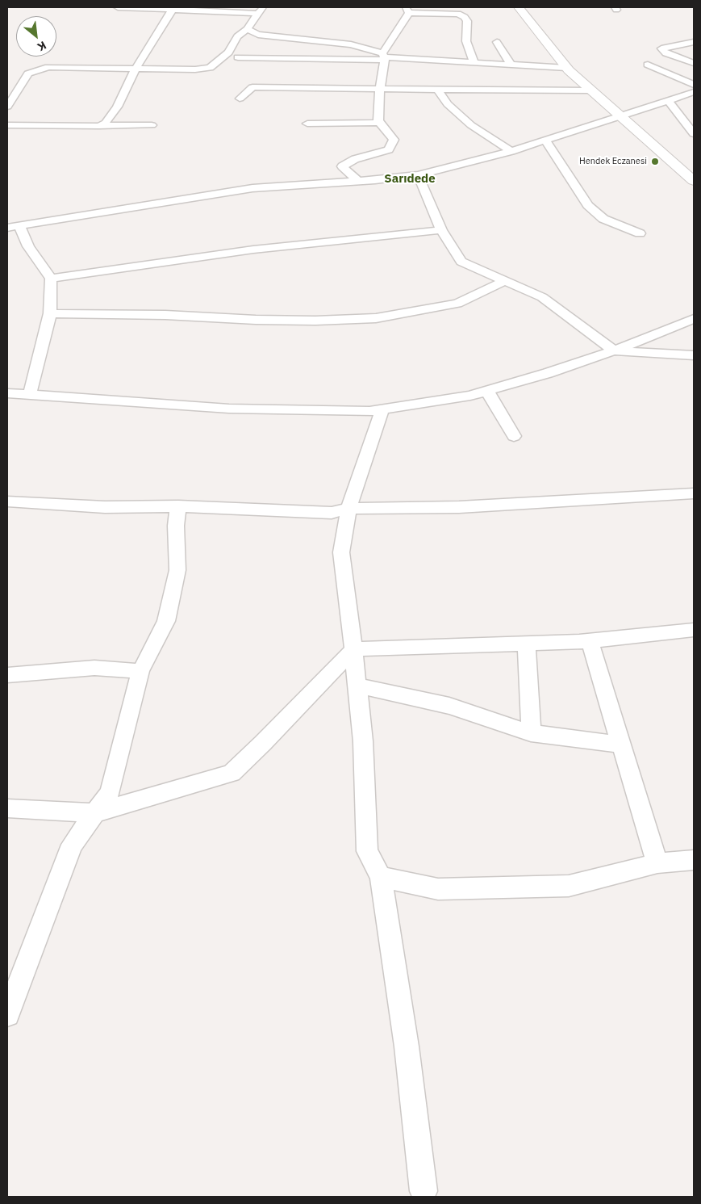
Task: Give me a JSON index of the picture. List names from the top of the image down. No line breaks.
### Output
{"districts":["Sarıdede"],"places":["Hendek Eczanesi"],"north":"bottom right"}
